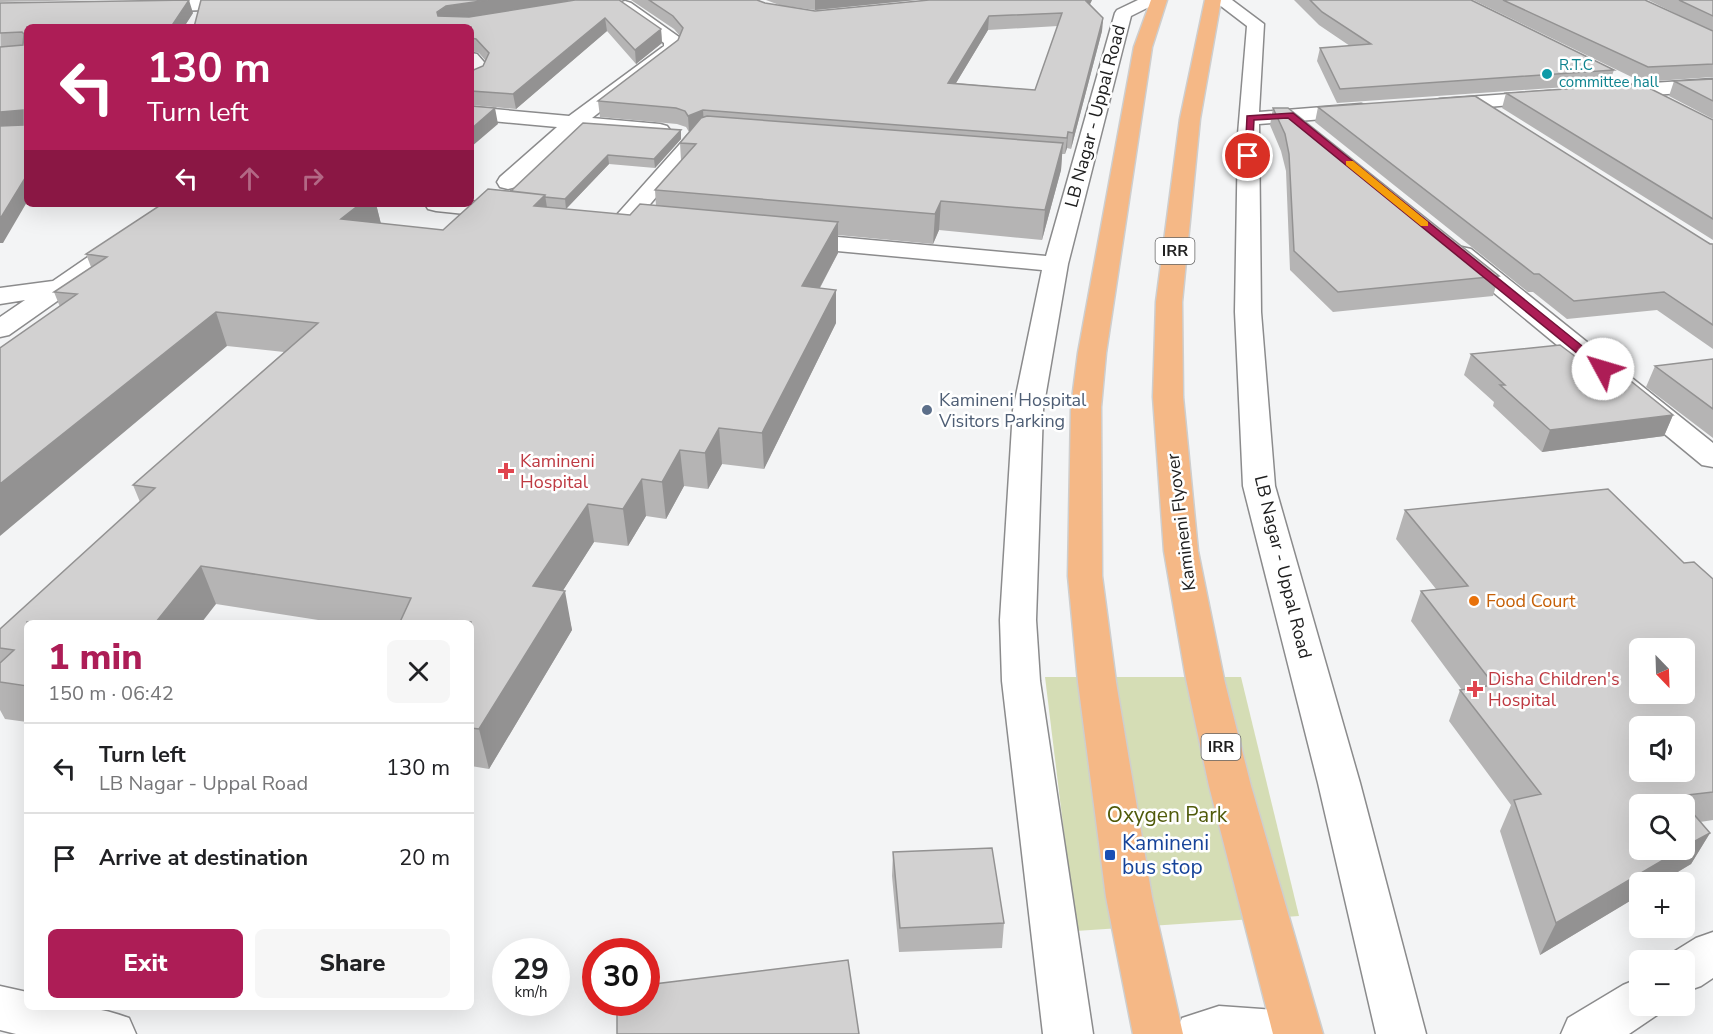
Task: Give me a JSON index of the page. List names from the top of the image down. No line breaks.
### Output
{"streets":{"highway":["IRR","Kamineni Flyover"],"street":["LB Nagar - Uppal Road"]},"parks":["Oxygen Park"],"places":{"other":["R.T.C committee hall","Kamineni Hospital Visitors Parking","Food Court"],"health":["Kamineni Hospital","Disha Children's Hospital"],"transit":["Kamineni bus stop"]},"north":"bottom right","page":{"turn":["130 m","Turn left"],"heading":["1 min","150 m · 06:42"],"map_buttons":["+","−"],"list":[{"name":"Turn left","note":"LB Nagar - Uppal Road","value":"130 m"},{"name":"Arrive at destination","value":"20 m"}],"buttons":["Exit","Share"],"speed":"29 km/h","limit":"30"}}
